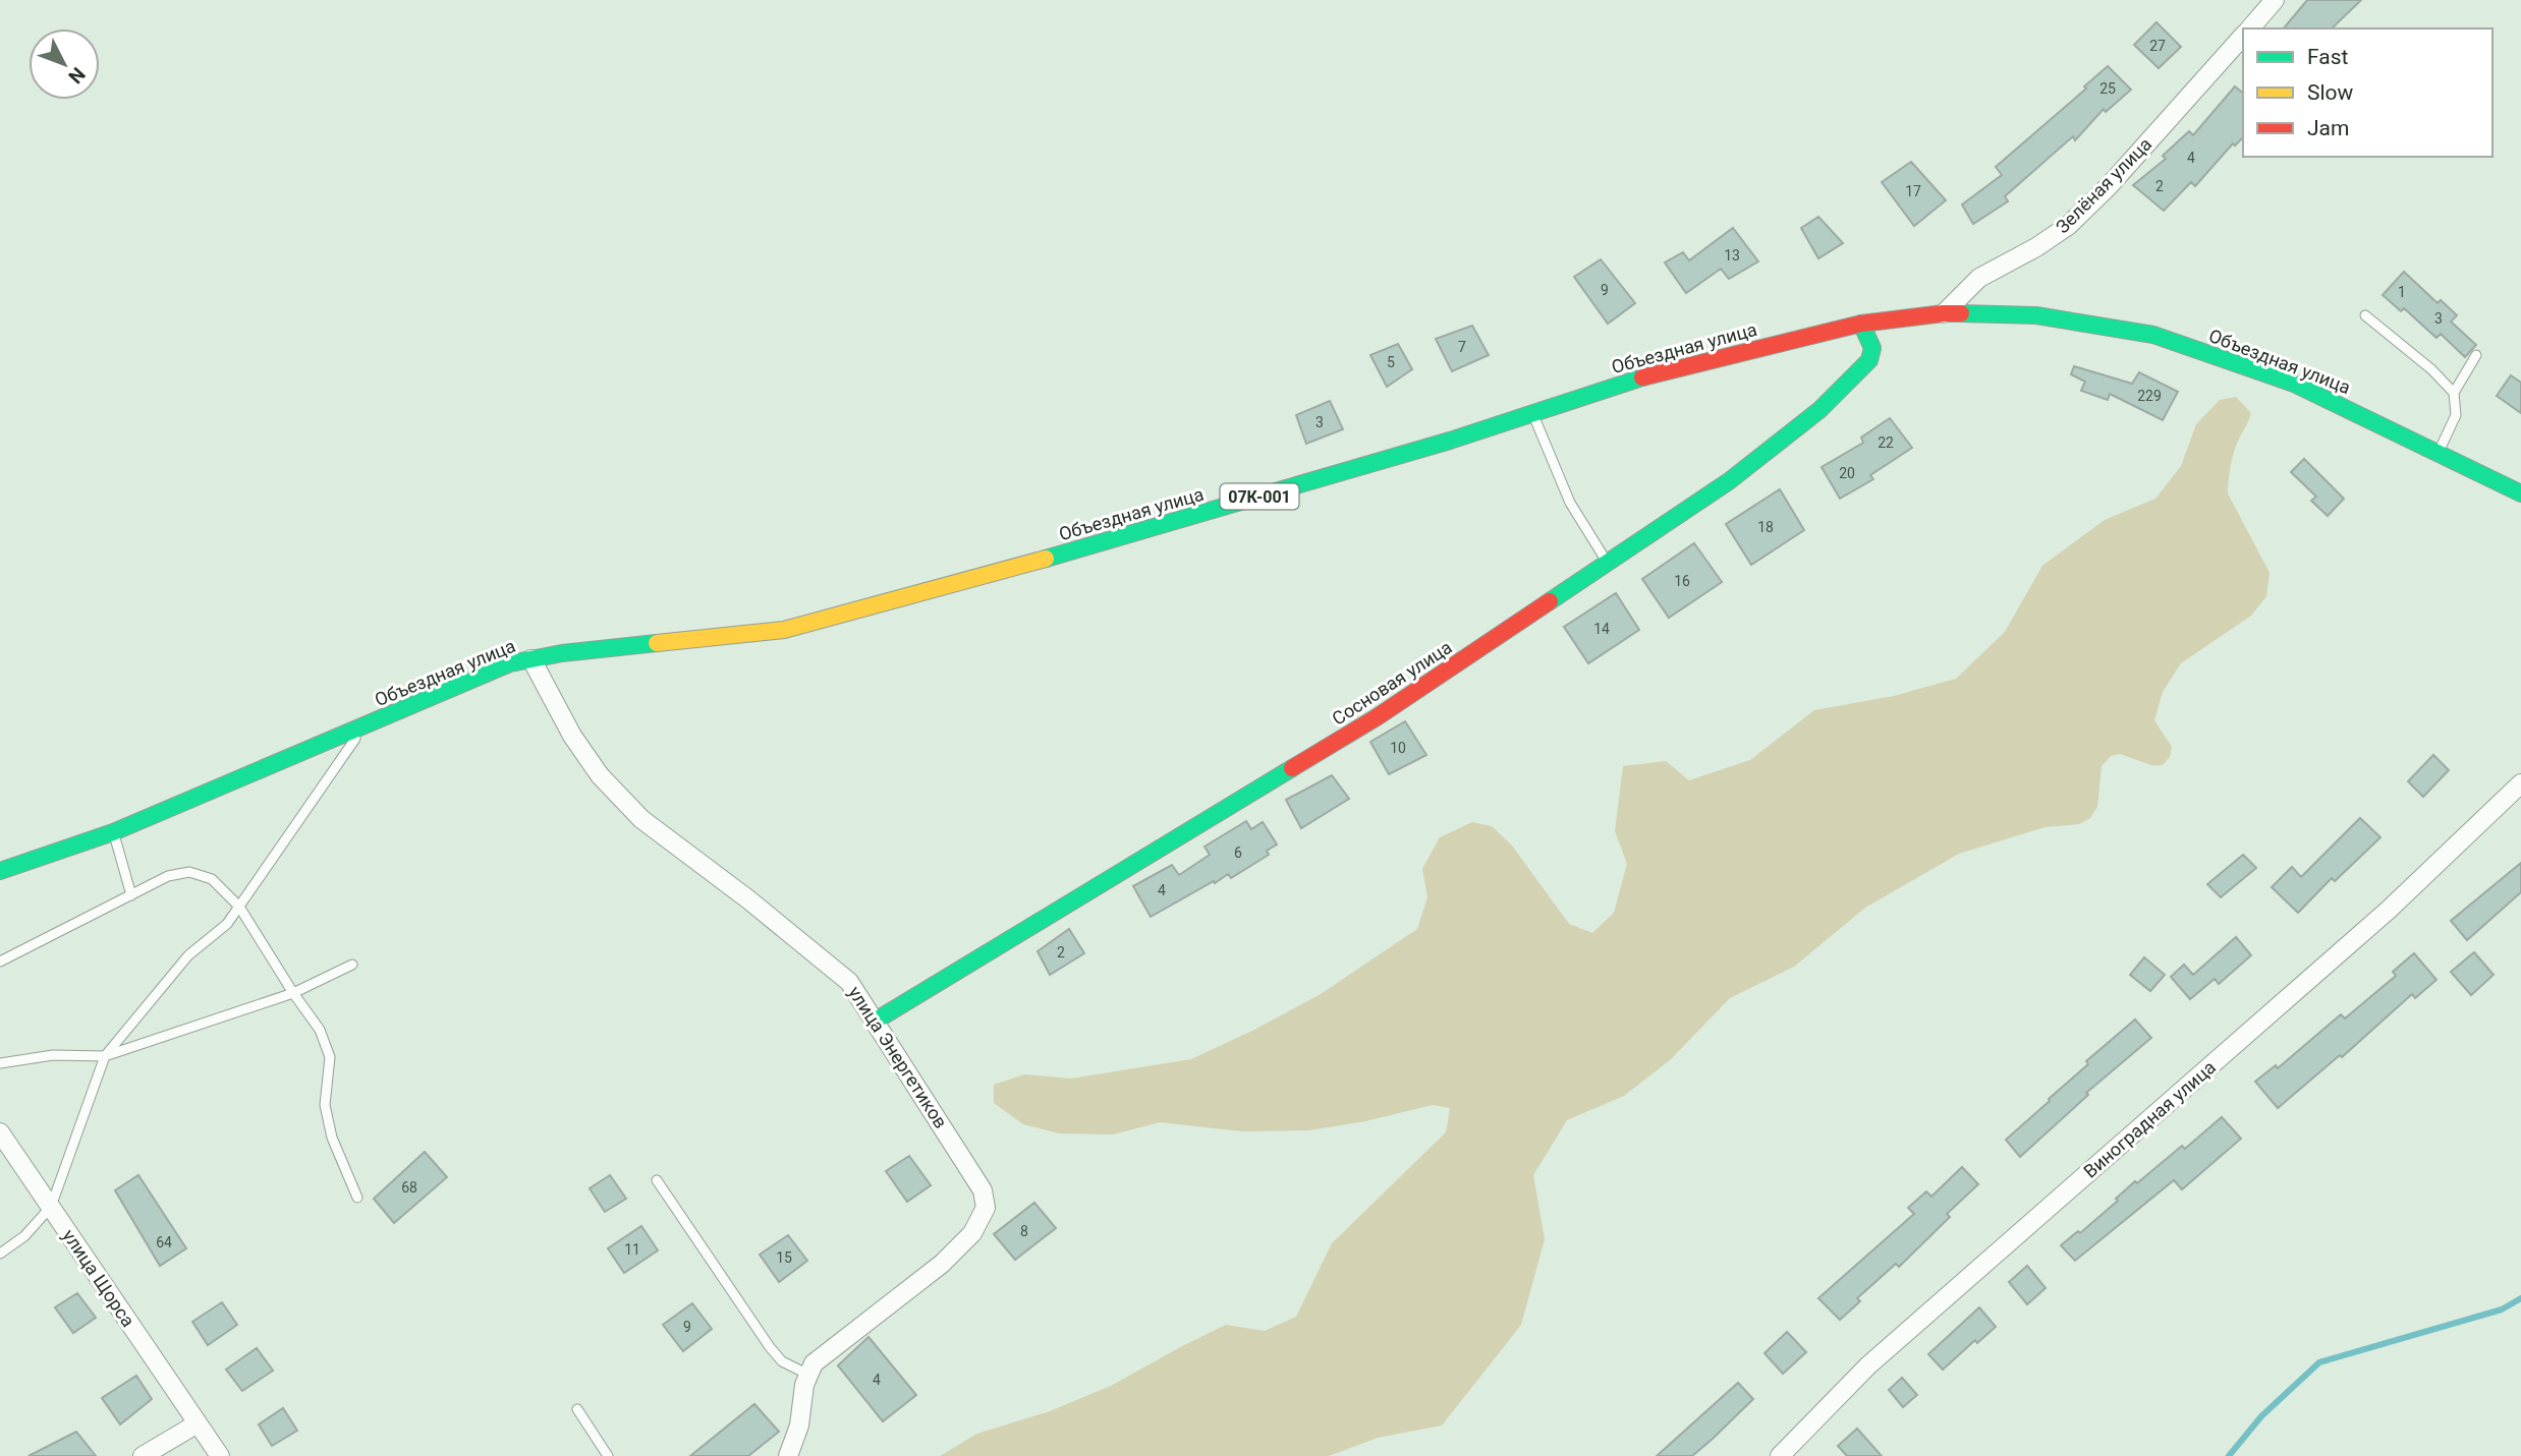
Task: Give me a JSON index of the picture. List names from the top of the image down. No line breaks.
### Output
{"streets":{"main road":["Объездная улица","07К-001","Сосновая улица"],"street":["Зелёная улица","улица Энергетиков","Виноградная улица","улица Щорса"]},"crossings":[["Зелёная улица","Объездная улица"],["Объездная улица","Сосновая улица"],["Объездная улица","улица Энергетиков"],["Сосновая улица","улица Энергетиков"]],"house_numbers":["27","25","4","2","17","13","9","1","3","7","5","229","3","22","20","18","16","14","10","6","4","2","68","8","64","11","15","9","4"],"legend":["Fast","Slow","Jam"],"north":"bottom right"}
